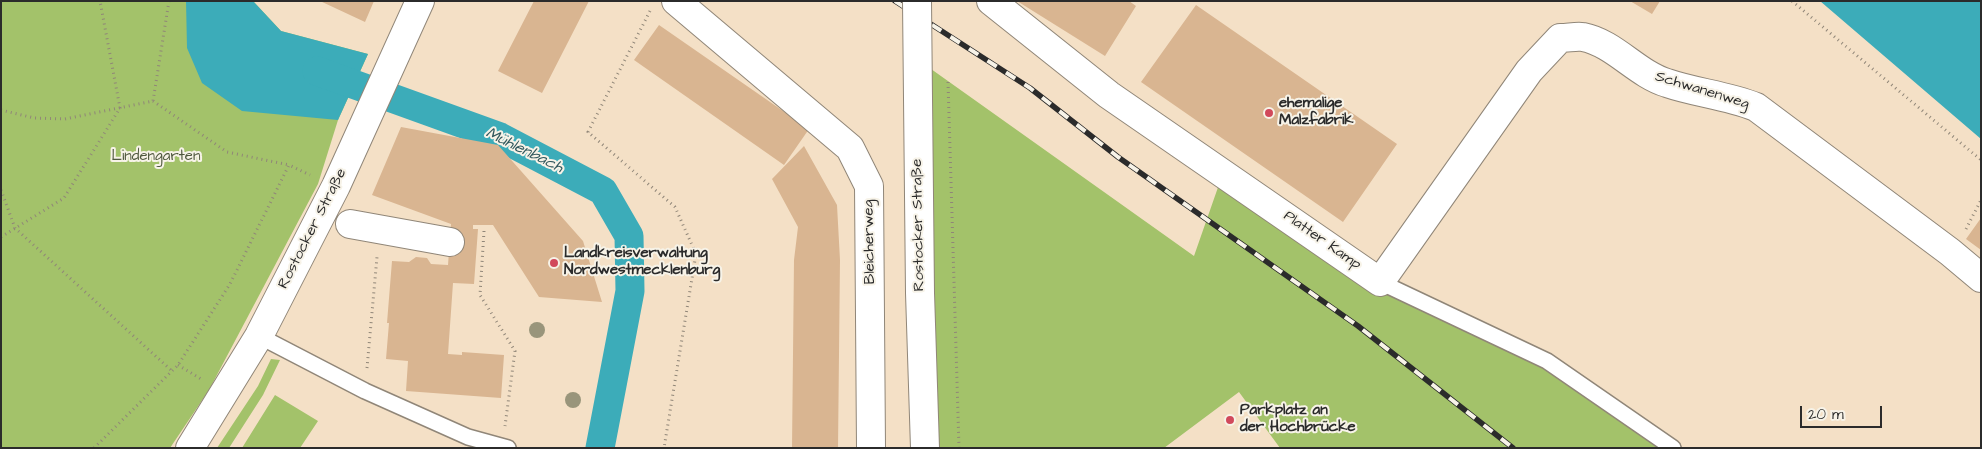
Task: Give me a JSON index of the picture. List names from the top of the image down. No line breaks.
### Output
{"streets":{"street":["Schwanenweg","Rostocker Straße","Platter Kamp","Bleicherweg"]},"crossings":[["Schwanenweg","Platter Kamp"]],"water":["Mühlenbach"],"parks":["Lindengarten"],"places":["ehemalige Malzfabrik","Landkreisverwaltung Nordwestmecklenburg","Parkplatz an der Hochbrücke"],"scale_bar":"20 m"}
